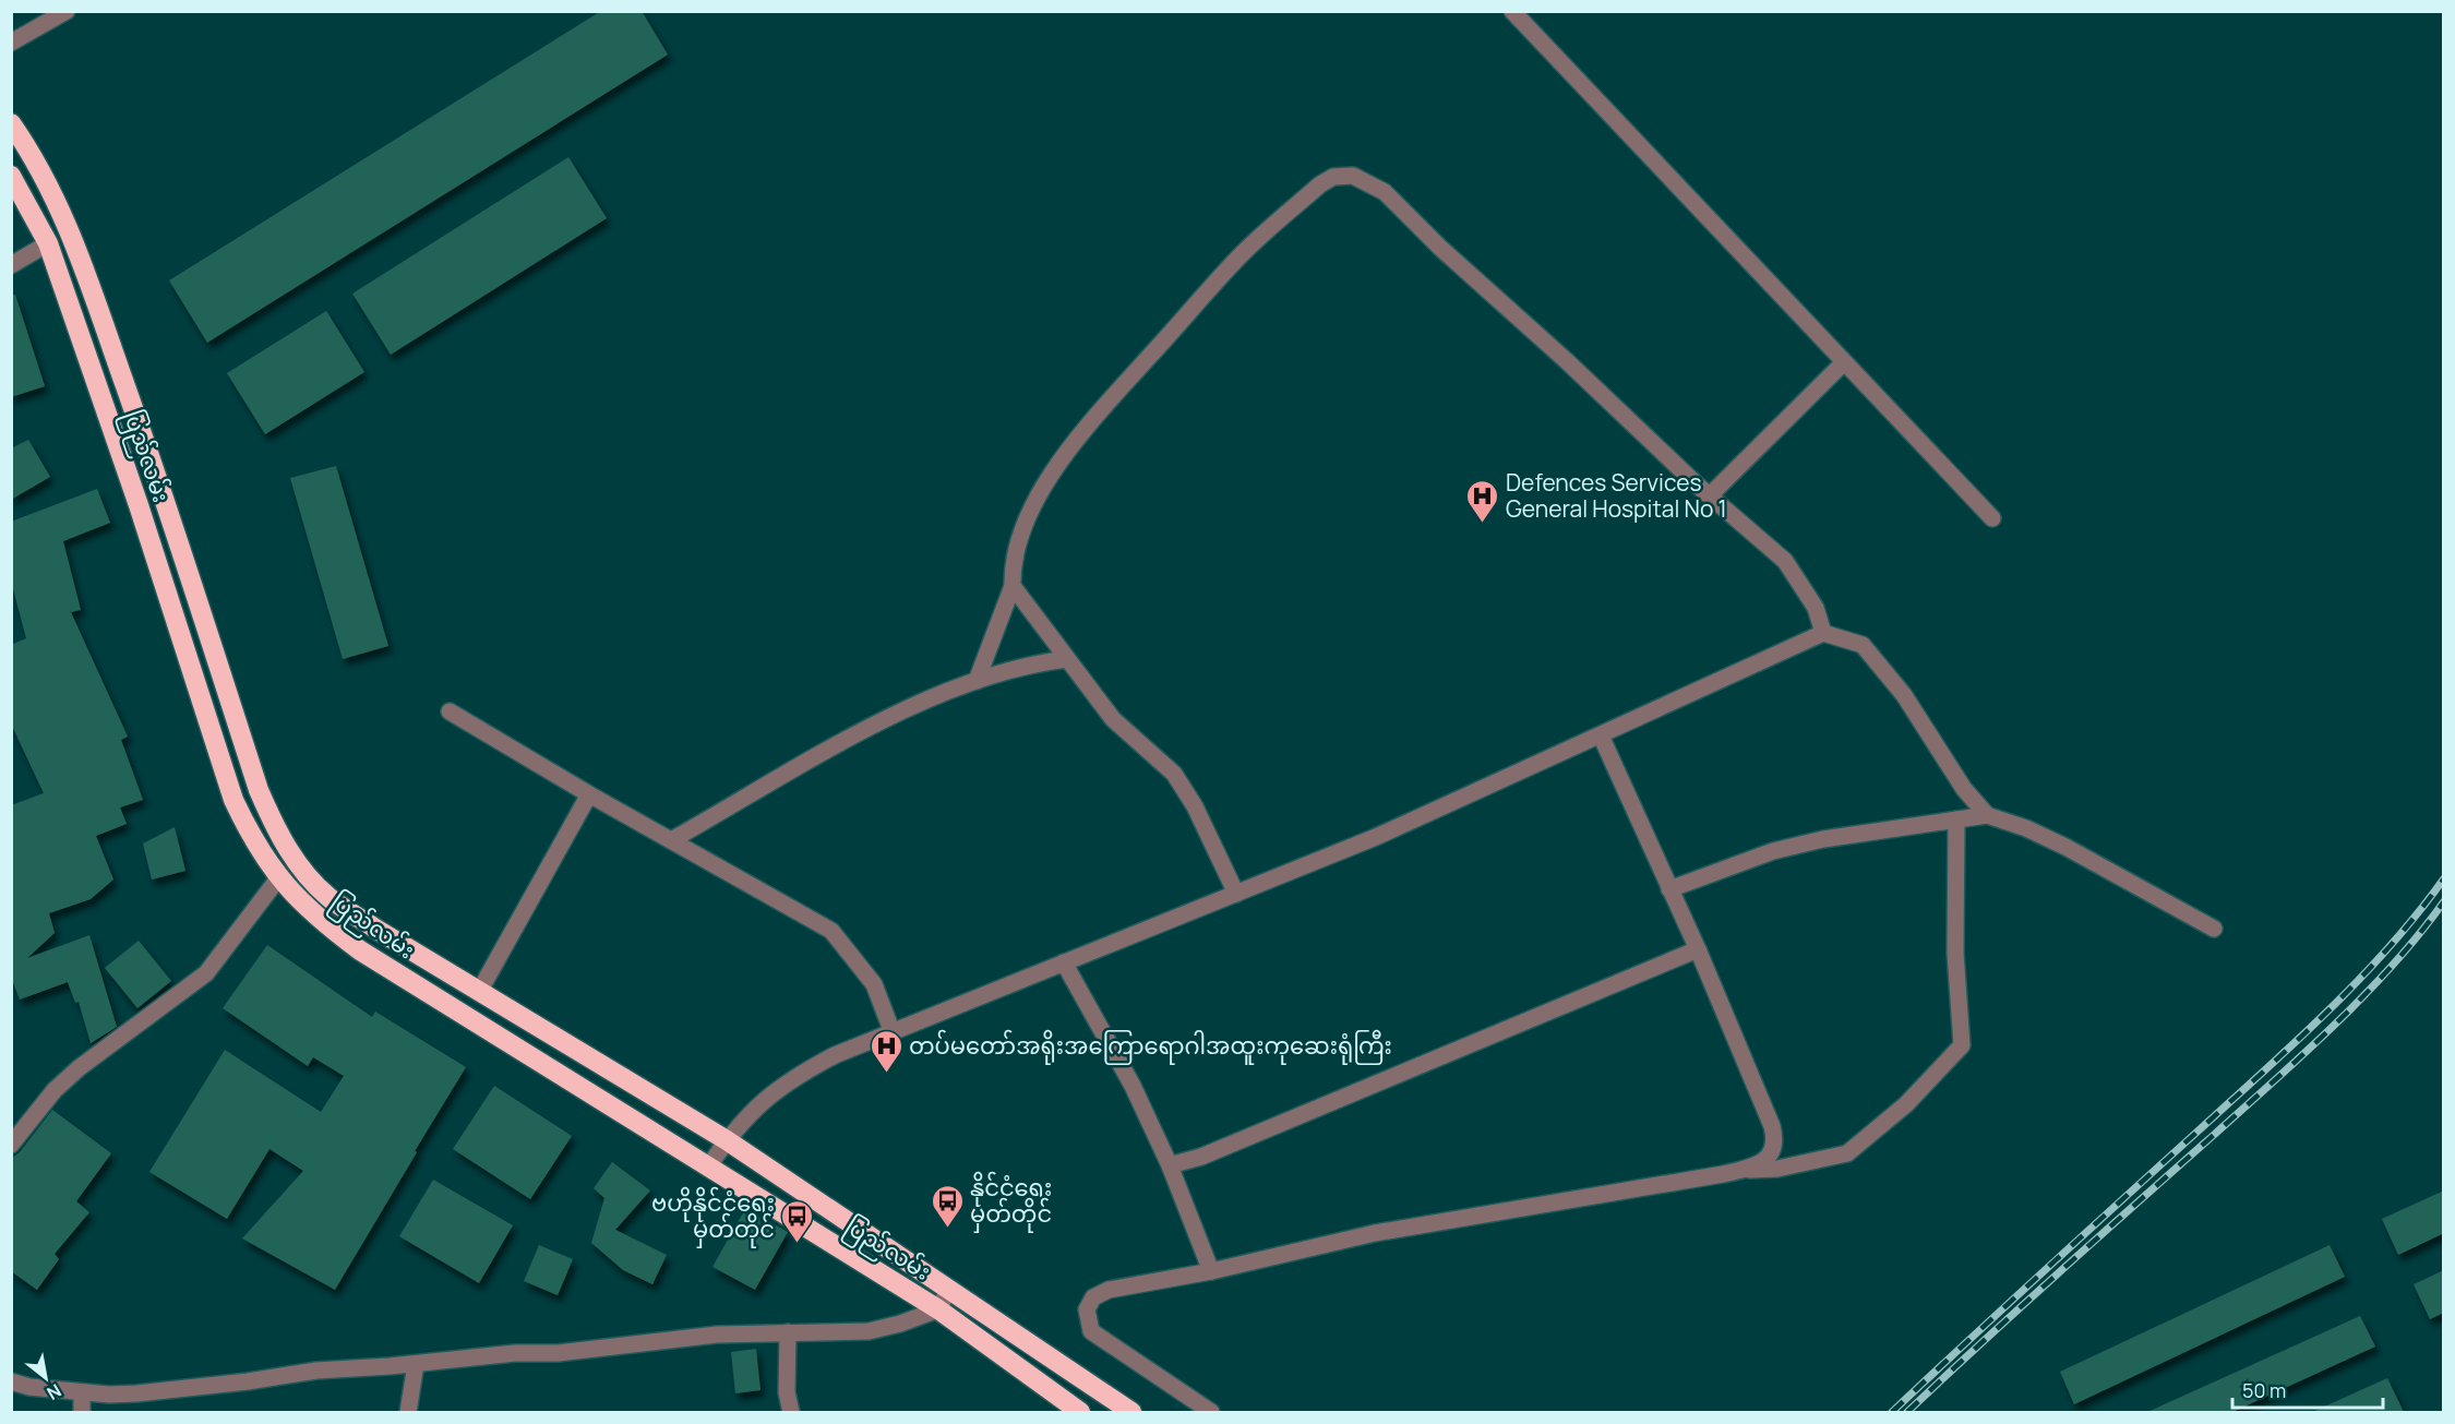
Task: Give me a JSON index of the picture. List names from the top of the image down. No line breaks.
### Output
{"streets":{"highway":["ပြည်လမ်း"]},"places":{"hospital":["Defences Services General Hospital No 1","တပ်မတော်အရိုးအကြောရောဂါအထူးကုဆေးရုံကြီး"],"bus stop":["နိုင်ငံရေး မှတ်တိုင်","ဗဟိုနိုင်ငံရေး မှတ်တိုင်"]},"scale_bar":"50 m","north":"bottom right"}
